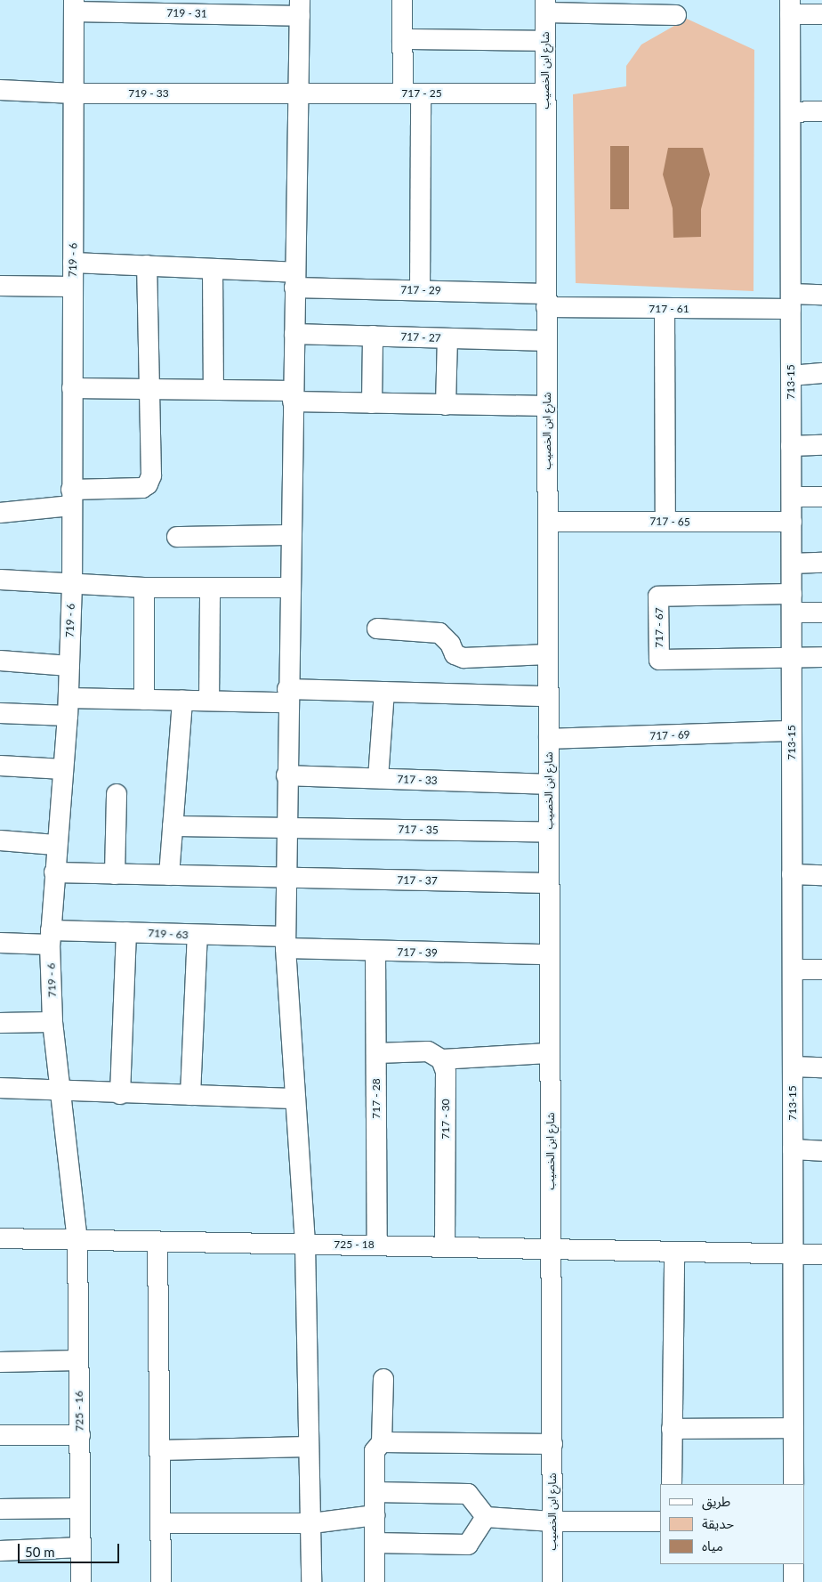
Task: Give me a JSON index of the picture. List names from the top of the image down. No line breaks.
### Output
{"streets":{"street":["719 - 31","شارع ابن الخصيب","719 - 33","717 - 25","719 - 6","717 - 29","717 - 61","717 - 27","713-15","717 - 65","717 - 67","717 - 69","717 - 33","717 - 35","717 - 37","719 - 63","717 - 39","717 - 28","717 - 30","725 - 18","725 - 16"]},"crossings":[["719 - 31","719 - 6"],["شارع ابن الخصيب","717 - 25"],["شارع ابن الخصيب","717 - 29"],["شارع ابن الخصيب","717 - 61"],["شارع ابن الخصيب","717 - 27"],["شارع ابن الخصيب","717 - 65"],["شارع ابن الخصيب","717 - 69"],["شارع ابن الخصيب","717 - 33"],["شارع ابن الخصيب","717 - 35"],["شارع ابن الخصيب","717 - 37"],["شارع ابن الخصيب","717 - 39"],["شارع ابن الخصيب","725 - 18"],["719 - 33","717 - 25"],["719 - 33","719 - 6"],["719 - 6","717 - 29"],["719 - 6","717 - 37"],["719 - 6","719 - 63"],["719 - 6","725 - 18"],["719 - 6","725 - 16"],["717 - 29","717 - 61"],["717 - 61","713-15"],["713-15","717 - 65"],["713-15","717 - 67"],["713-15","717 - 69"],["713-15","725 - 18"],["719 - 63","717 - 39"],["717 - 39","717 - 28"],["717 - 28","725 - 18"],["717 - 30","725 - 18"],["725 - 18","725 - 16"]],"legend":["طريق","حديقة","مياه"],"scale_bar":"50 m"}
